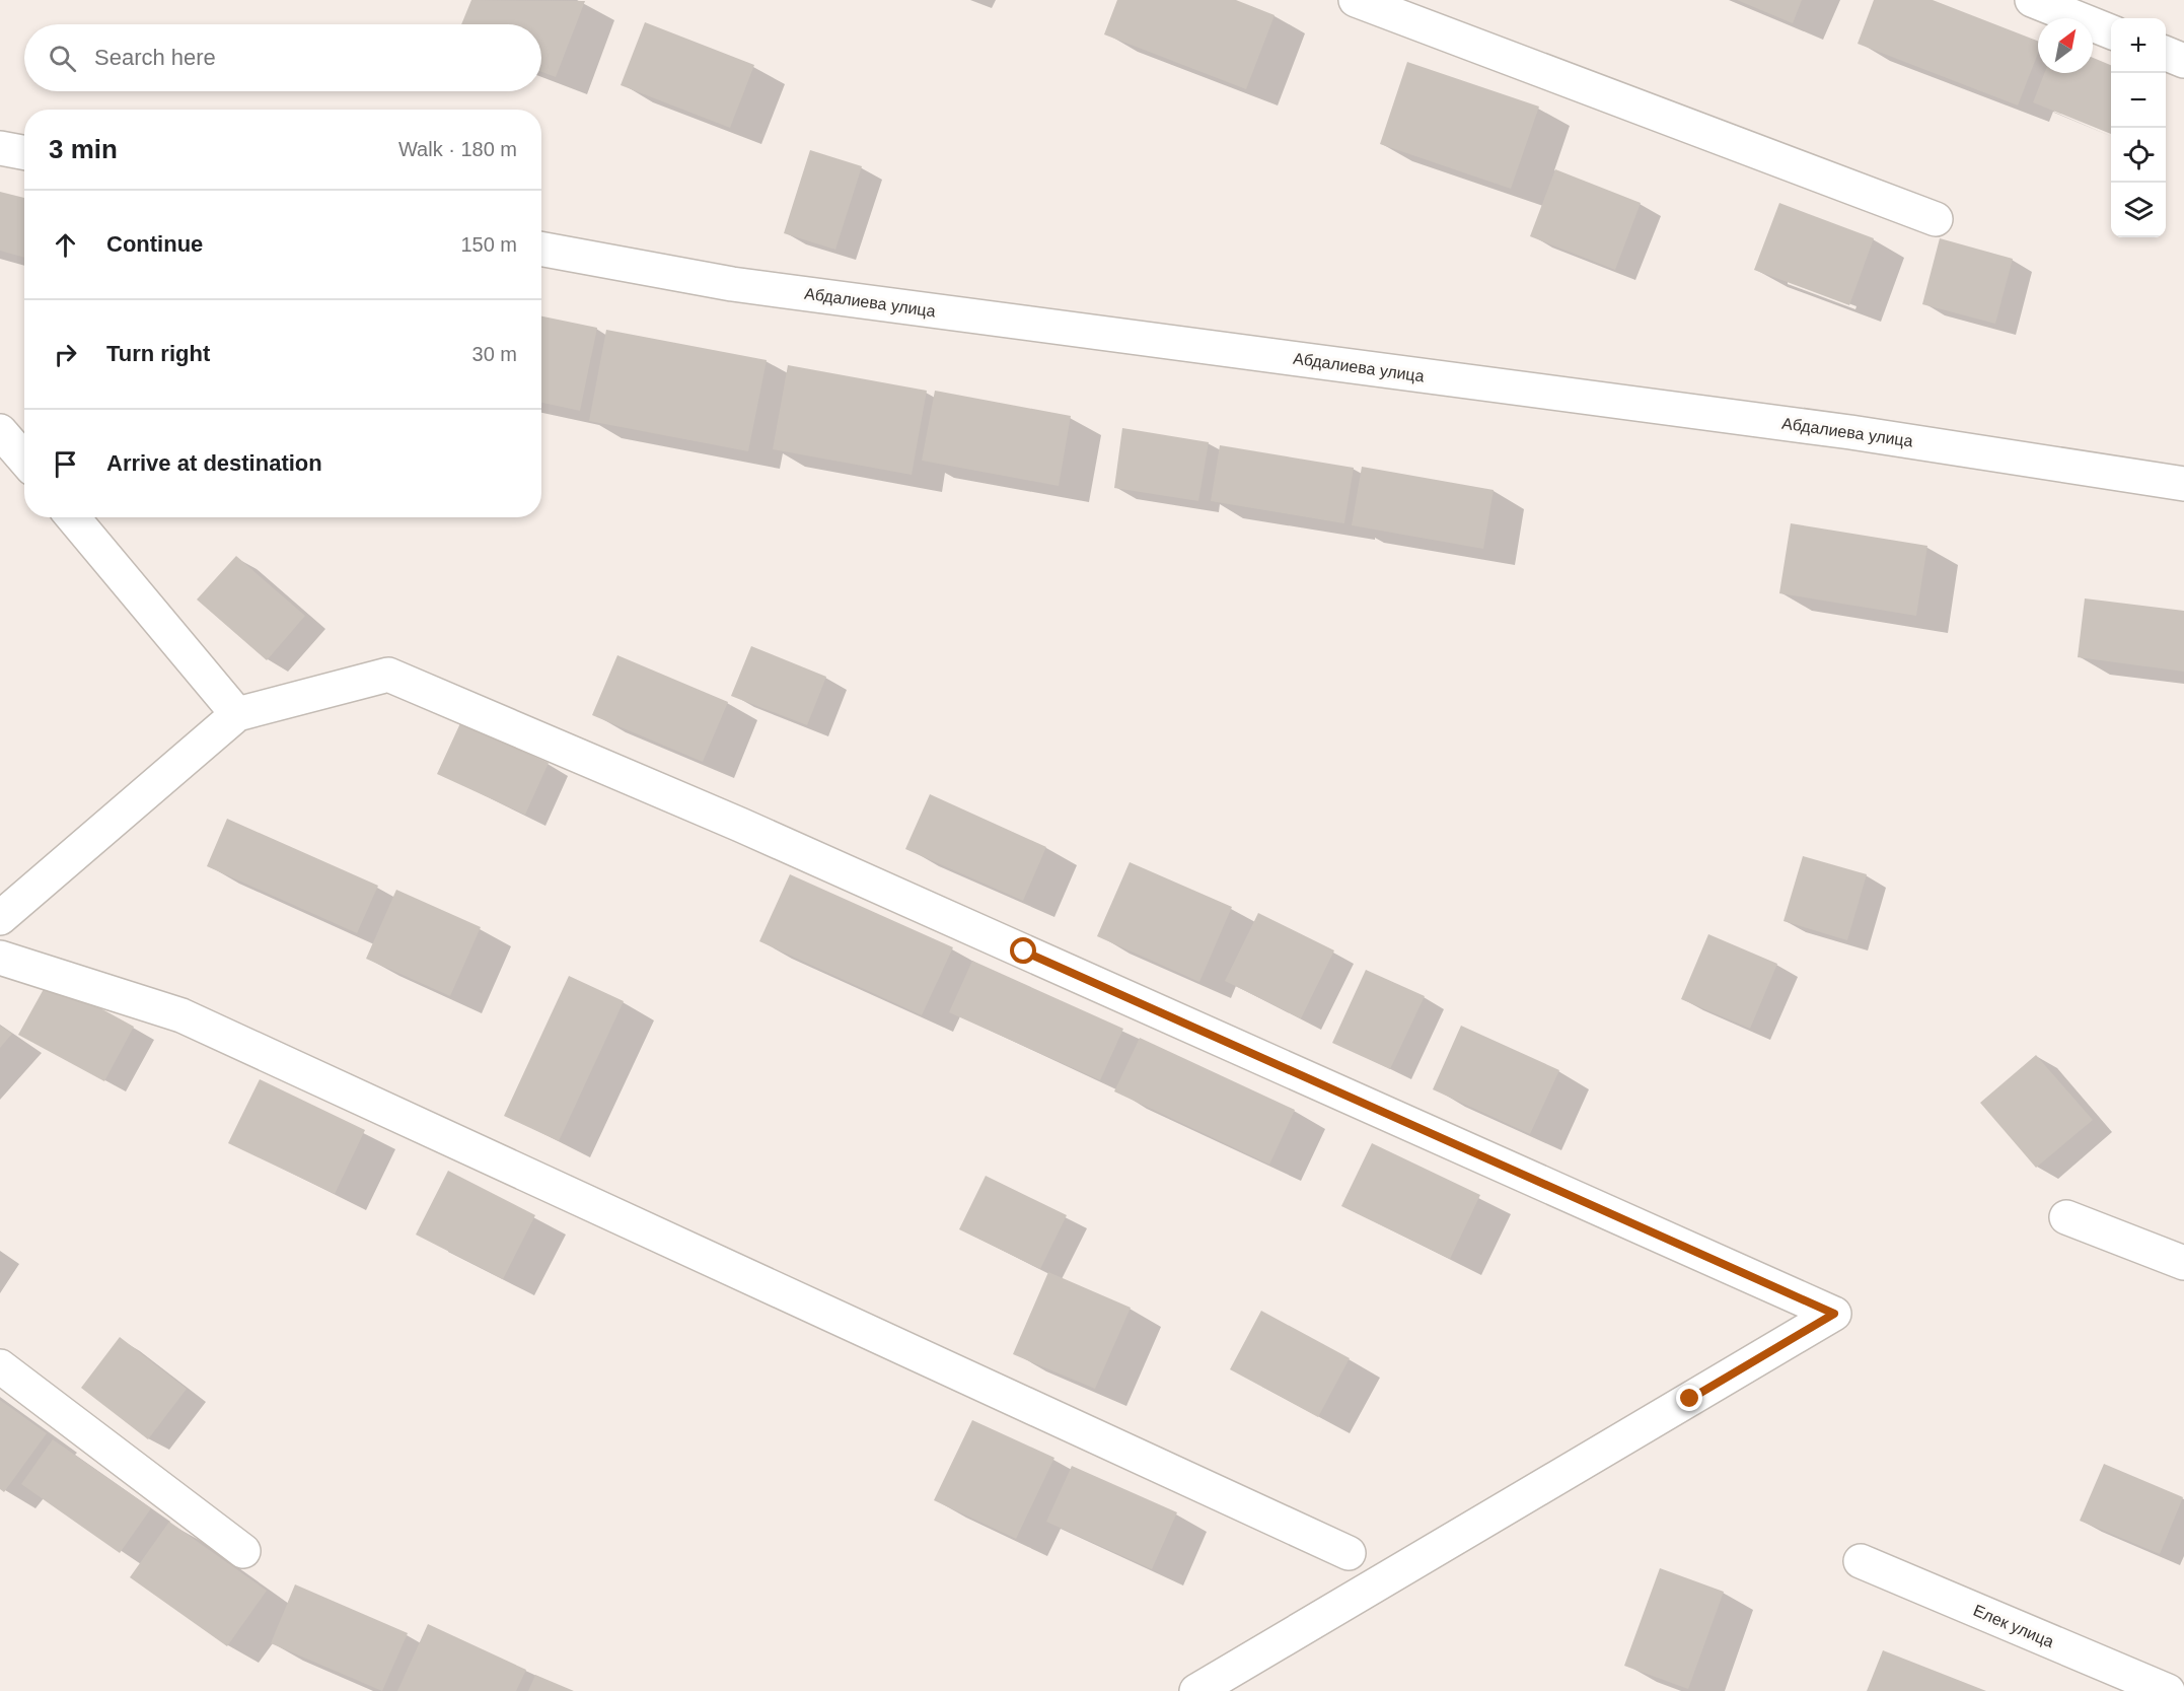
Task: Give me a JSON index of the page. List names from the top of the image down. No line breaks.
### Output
{"streets":{"street":["Абдалиева улица","Елек улица"]},"north":"top right","page":{"map_buttons":["+","−"],"search":"Search here","heading":["3 min","Walk · 180 m"],"list":[["Continue","150 m"],["Turn right","30 m"],"Arrive at destination"]}}
